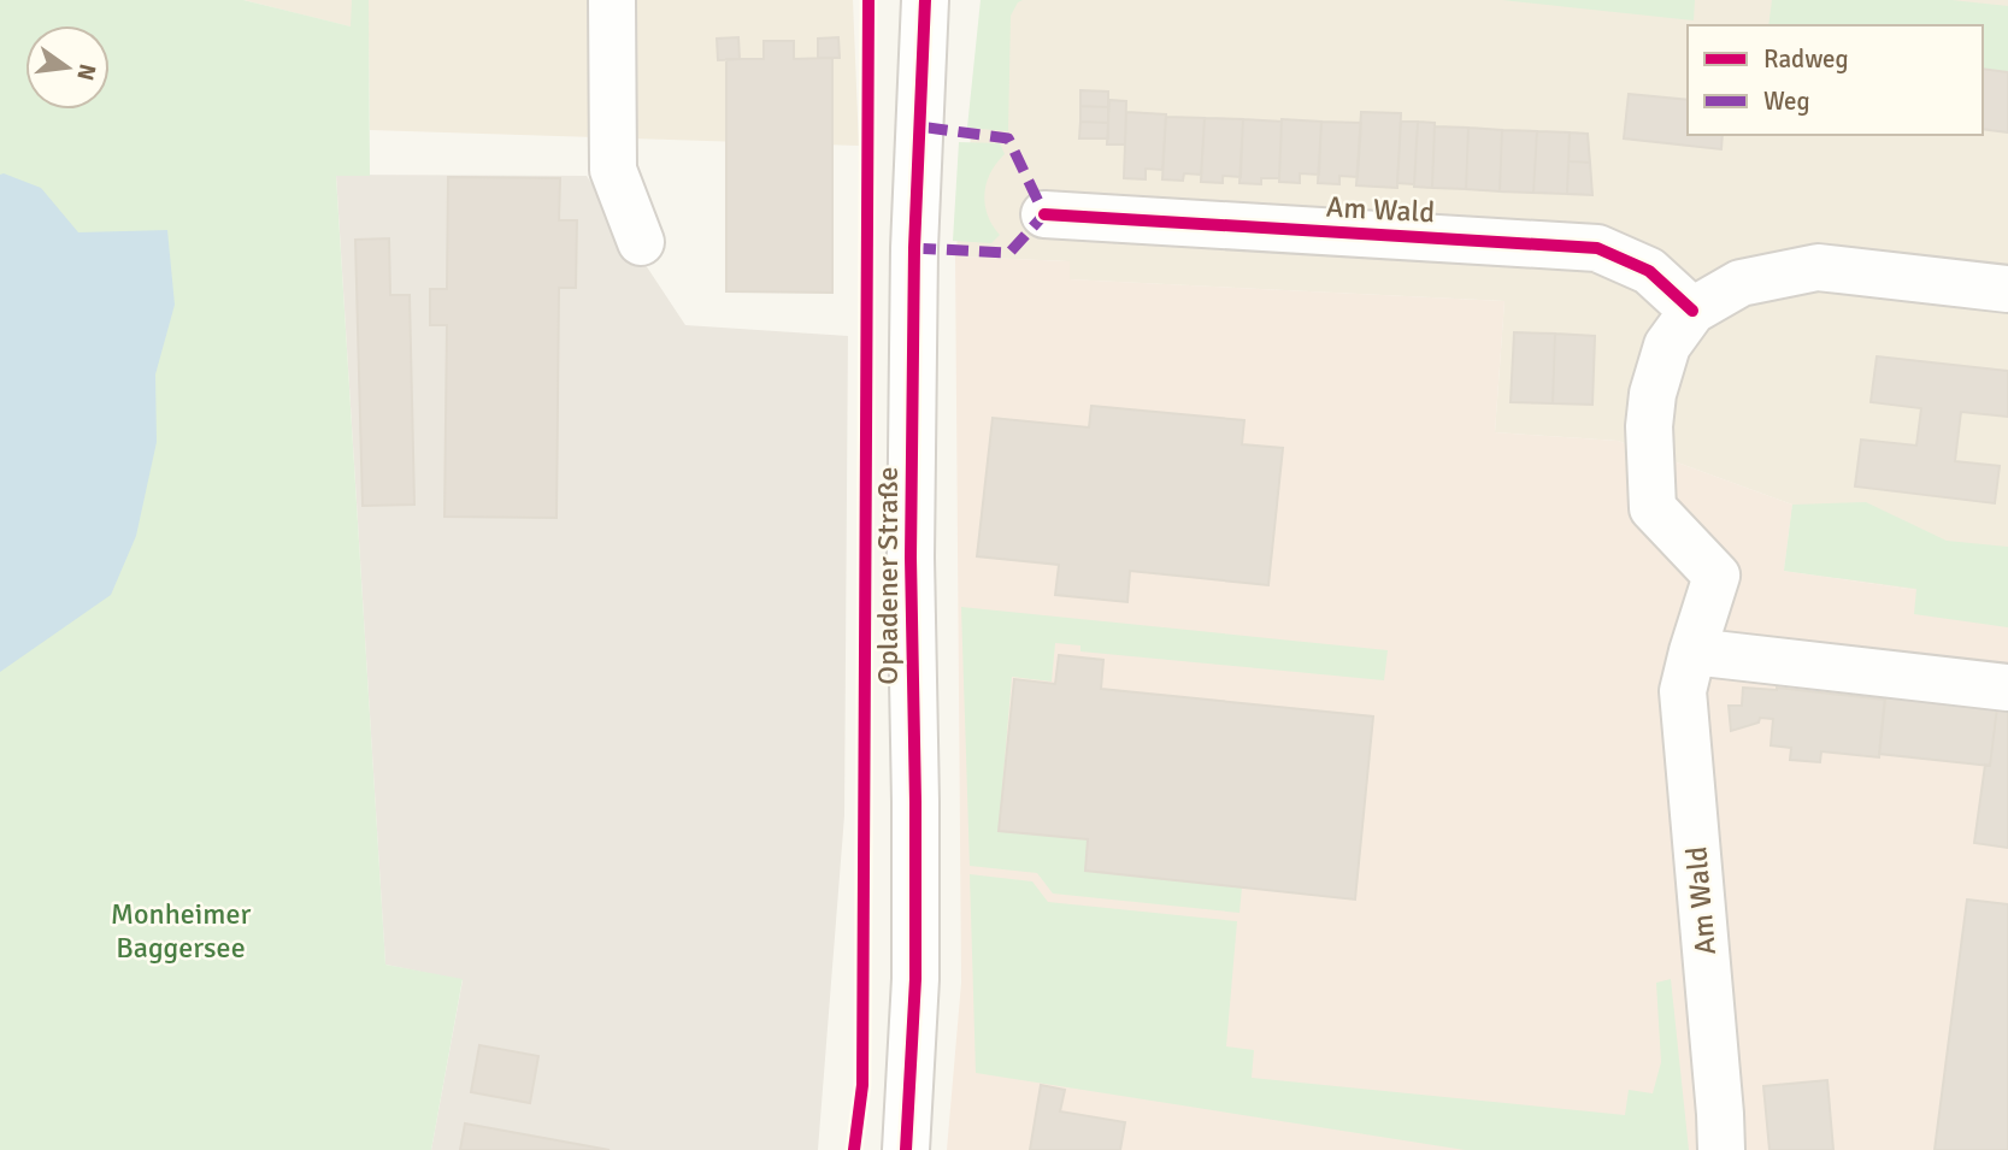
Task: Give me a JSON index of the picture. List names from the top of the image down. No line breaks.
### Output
{"streets":{"street":["Am Wald","Opladener Straße"]},"parks":["Monheimer Baggersee"],"legend":["Radweg","Weg"],"north":"right"}
